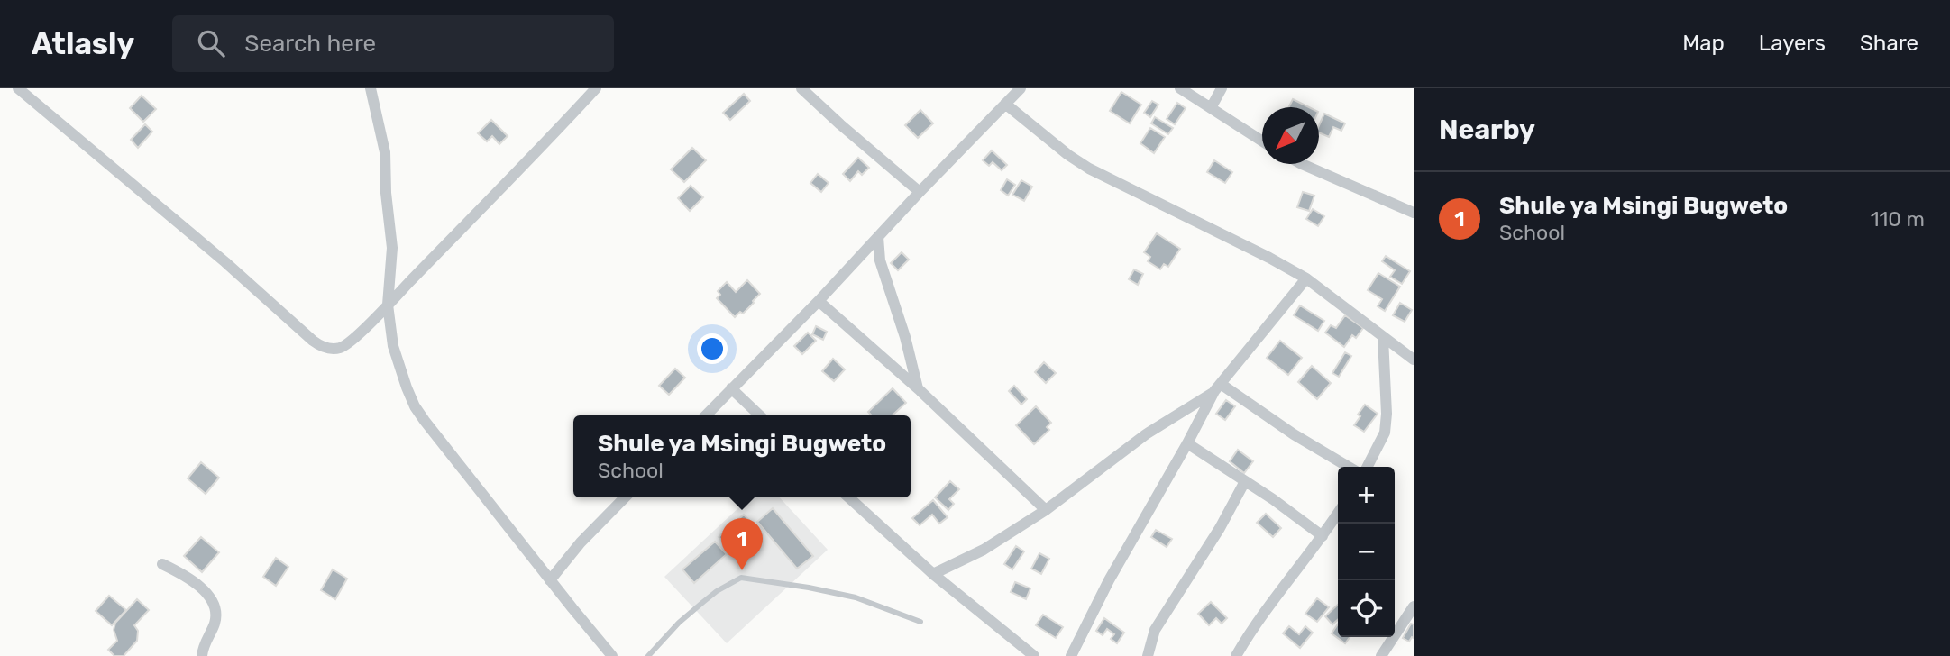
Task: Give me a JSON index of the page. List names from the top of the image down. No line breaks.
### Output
{"north":"bottom left","page":{"header":"Atlasly","search":"Search here","nav":["Map","Layers","Share"],"heading":"Nearby","list":[{"mark":"1","name":"Shule ya Msingi Bugweto","note":"School","value":"110 m"}],"popup":["Shule ya Msingi Bugweto","School"],"map_buttons":["+","−"],"pins":"1"}}
